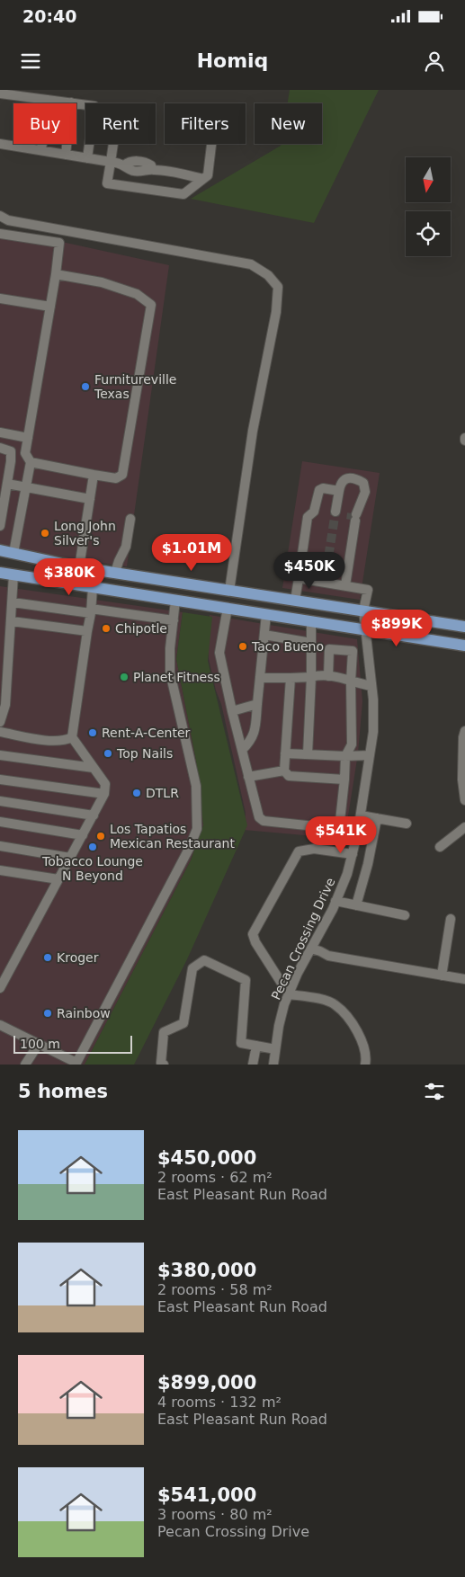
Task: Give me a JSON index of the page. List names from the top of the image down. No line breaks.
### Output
{"streets":{"street":["Pecan Crossing Drive"]},"places":["Furnitureville Texas","Long John Silver's","Chipotle","Taco Bueno","Planet Fitness","Rent-A-Center","Top Nails","DTLR","Los Tapatios Mexican Restaurant","Tobacco Lounge N Beyond","Kroger","Rainbow"],"scale_bar":"100 m","north":"bottom","page":{"status":"20:40","header":"Homiq","chip":["Buy","Rent","Filters","New"],"price":["$1.01M","$450K","$380K","$899K","$541K"],"scale":"100 m","heading":"5 homes","list":[{"name":"$450,000","note":"2 rooms · 62 m² · East Pleasant Run Road"},{"name":"$380,000","note":"2 rooms · 58 m² · East Pleasant Run Road"},{"name":"$899,000","note":"4 rooms · 132 m² · East Pleasant Run Road"},{"name":"$541,000","note":"3 rooms · 80 m² · Pecan Crossing Drive"}]}}
